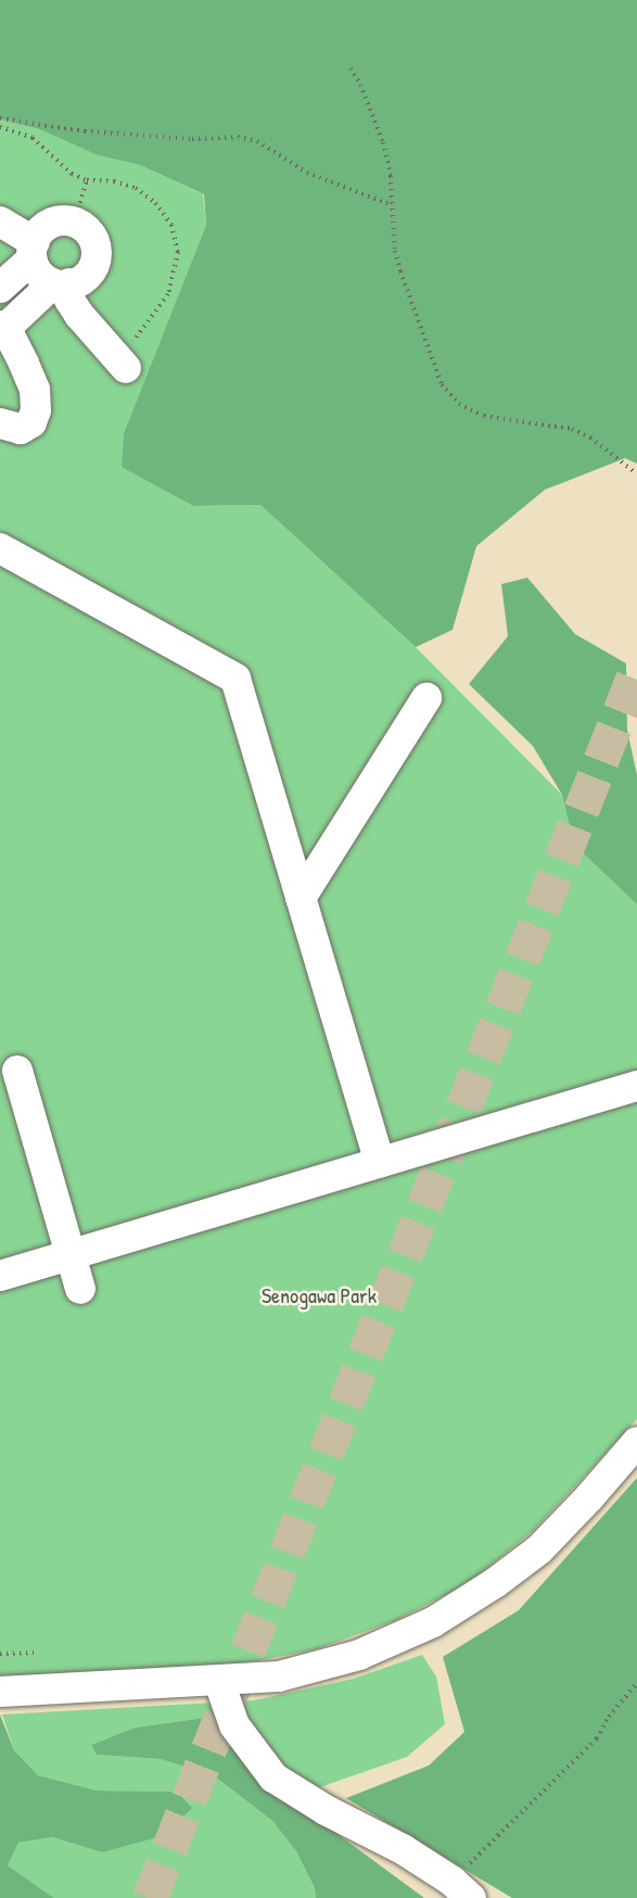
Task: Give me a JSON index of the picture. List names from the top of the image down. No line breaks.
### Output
{"parks":["Senogawa Park"]}
